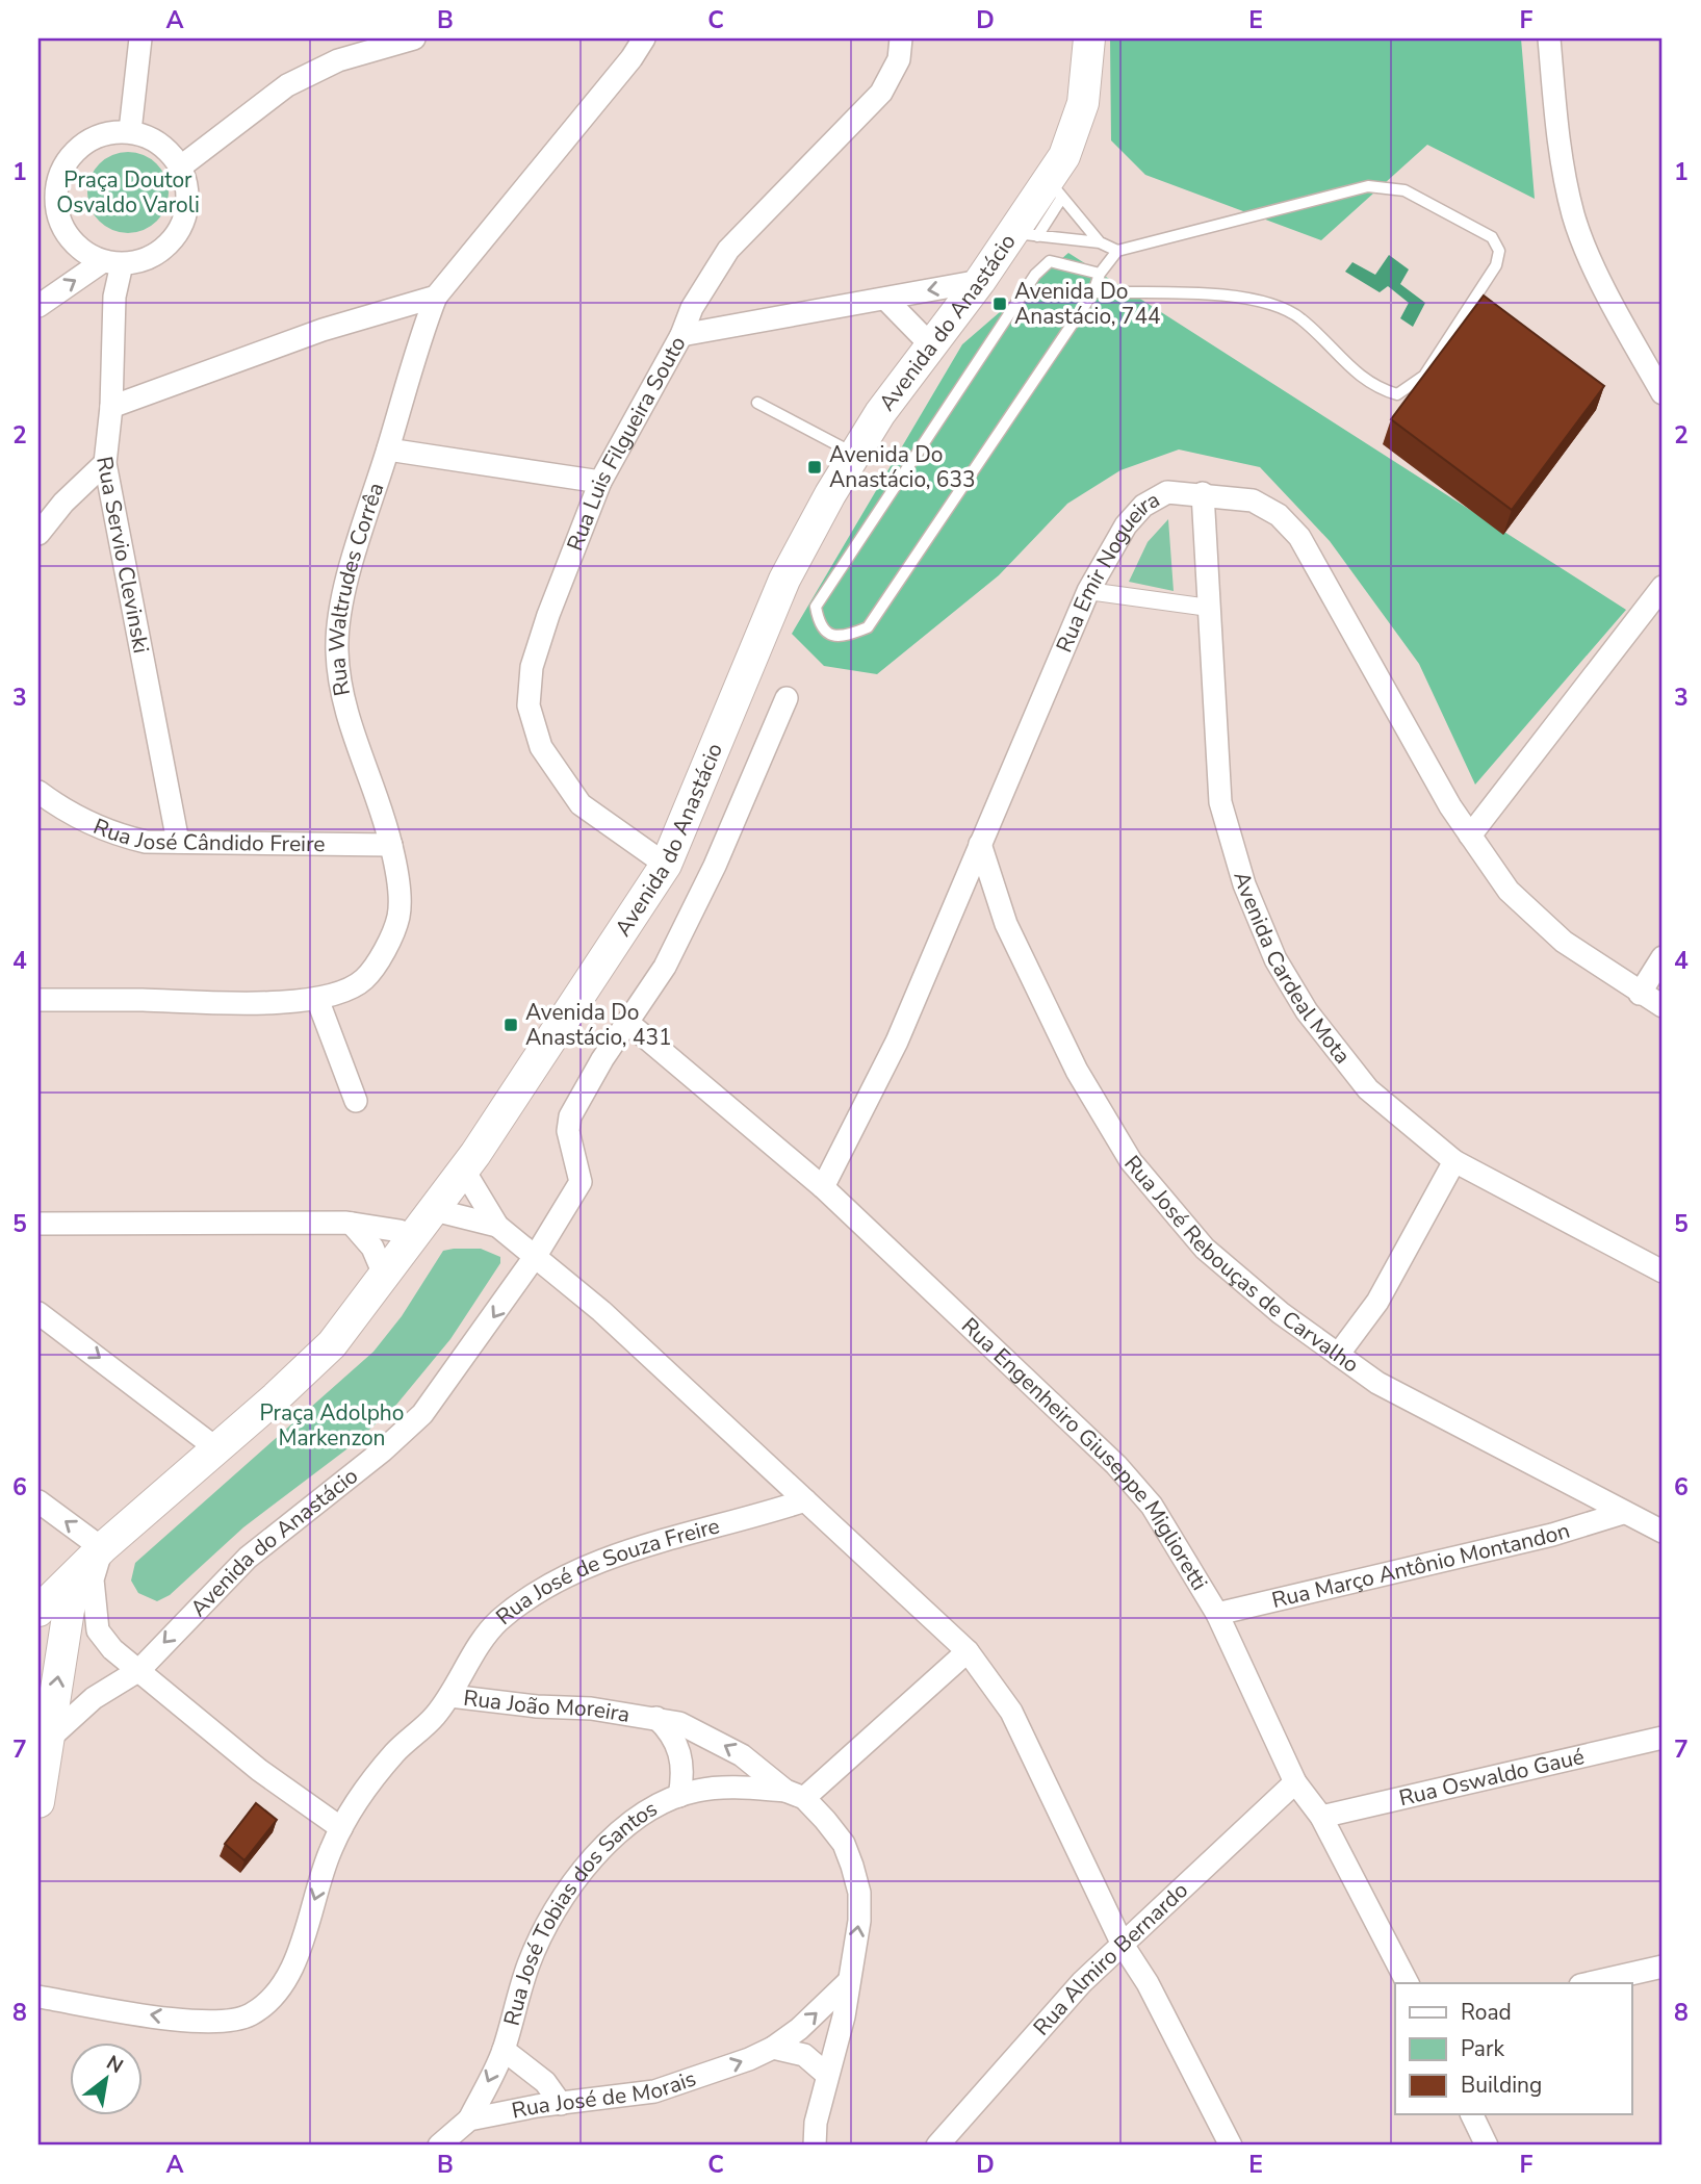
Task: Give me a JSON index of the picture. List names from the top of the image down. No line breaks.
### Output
{"streets":{"main road":["Avenida do Anastácio"],"street":["Rua Luis Filgueira Souto","Rua Servio Clevinski","Rua Emir Nogueira","Rua Waltrudes Corrêa","Rua José Cândido Freire","Avenida Cardeal Mota","Rua José Rebouças de Carvalho","Rua Engenheiro Giuseppe Miglioretti","Rua Março Antônio Montandon","Rua José de Souza Freire","Rua João Moreira","Rua Oswaldo Gaué","Rua José Tobias dos Santos","Rua Almiro Bernardo","Rua José de Morais"]},"crossings":[["Avenida do Anastácio","Rua Luis Filgueira Souto"],["Avenida do Anastácio","Rua Engenheiro Giuseppe Miglioretti"],["Rua Servio Clevinski","Rua José Cândido Freire"],["Rua Emir Nogueira","Avenida Cardeal Mota"],["Rua Emir Nogueira","Rua José Rebouças de Carvalho"],["Rua Emir Nogueira","Rua Engenheiro Giuseppe Miglioretti"],["Rua Waltrudes Corrêa","Rua José Cândido Freire"],["Rua José Rebouças de Carvalho","Rua Março Antônio Montandon"],["Rua Engenheiro Giuseppe Miglioretti","Rua Março Antônio Montandon"],["Rua Engenheiro Giuseppe Miglioretti","Rua Oswaldo Gaué"],["Rua Engenheiro Giuseppe Miglioretti","Rua Almiro Bernardo"],["Rua José de Souza Freire","Rua João Moreira"],["Rua João Moreira","Rua José Tobias dos Santos"],["Rua João Moreira","Rua José de Morais"],["Rua José Tobias dos Santos","Rua José de Morais"]],"one_way":["Rua José de Morais"],"parks":["Praça Doutor Osvaldo Varoli","Praça Adolpho Markenzon"],"places":{"transit":["Avenida Do Anastácio, 744","Avenida Do Anastácio, 633","Avenida Do Anastácio, 431"]},"legend":["Road","Park","Building"],"north":"top right","grid":{"columns":["A","B","C","D","E","F"],"rows":["1","2","3","4","5","6","7","8"]}}
